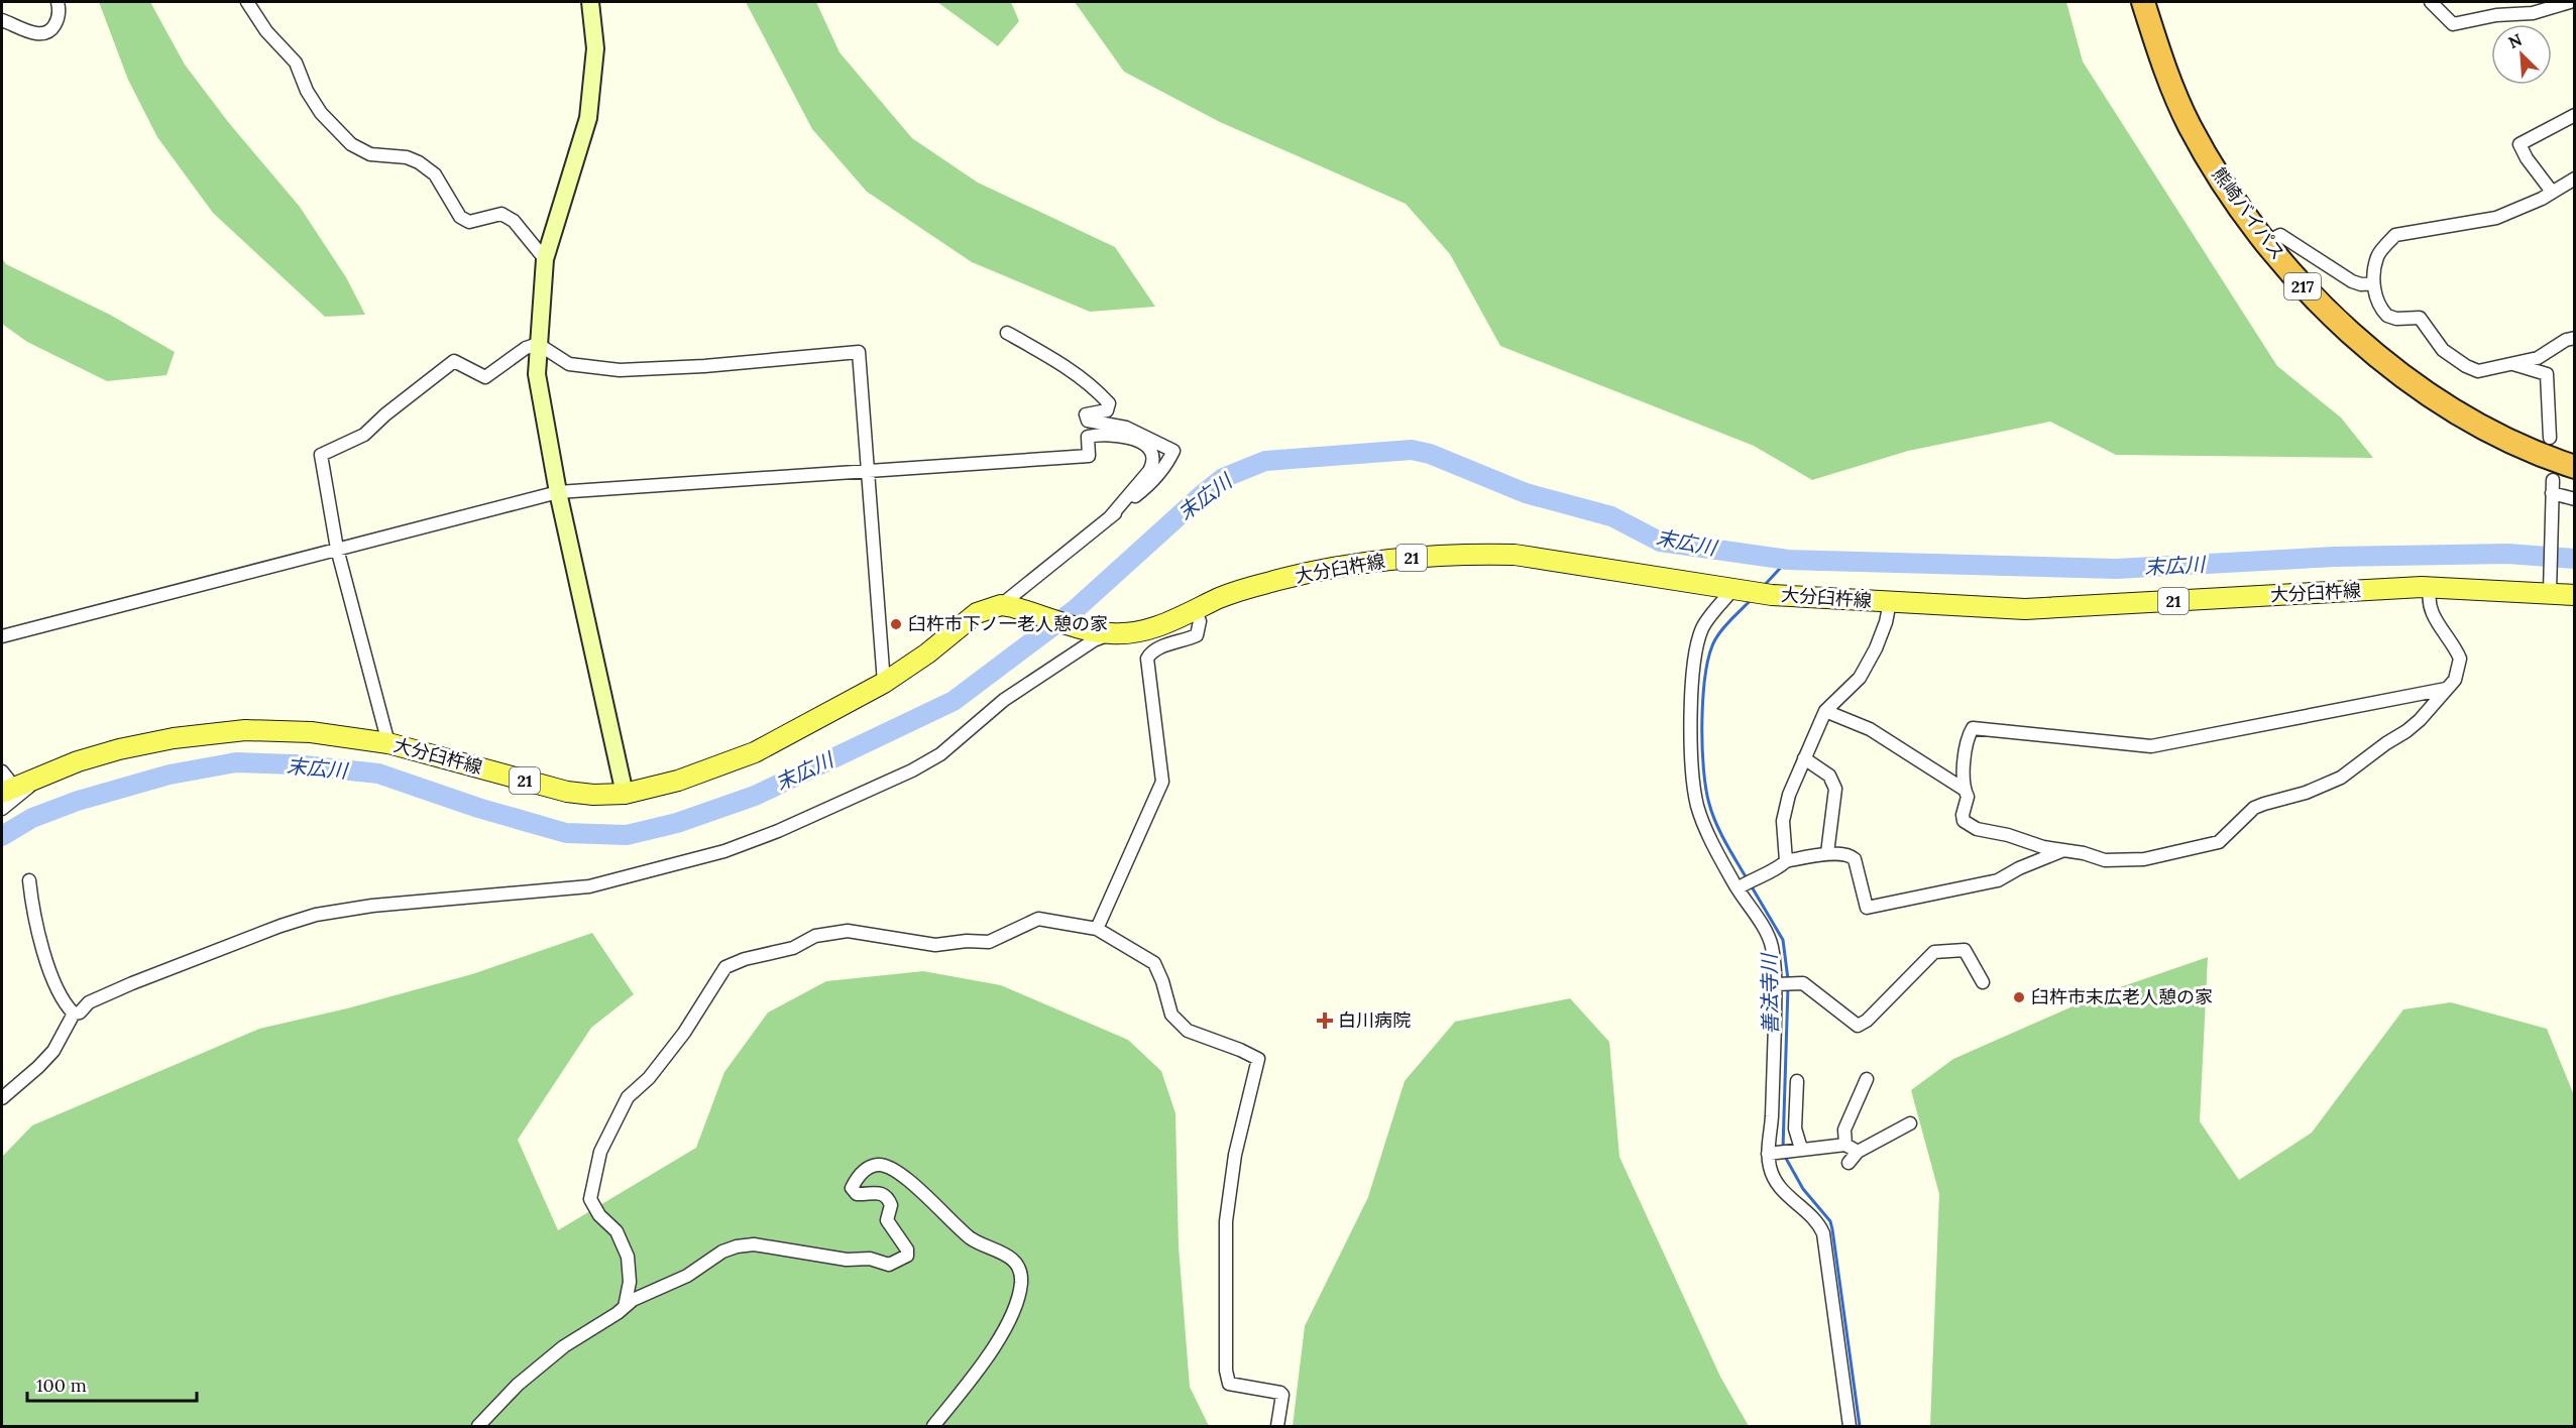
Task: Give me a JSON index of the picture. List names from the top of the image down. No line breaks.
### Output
{"streets":{"highway":["熊崎バイパス","217"],"main road":["21","大分臼杵線"]},"crossings":[["21","大分臼杵線"]],"water":["末広川","善法寺川"],"places":{"other":["臼杵市下ノ一老人憩の家","臼杵市末広老人憩の家"],"health":["白川病院"]},"scale_bar":"100 m","north":"top left"}
